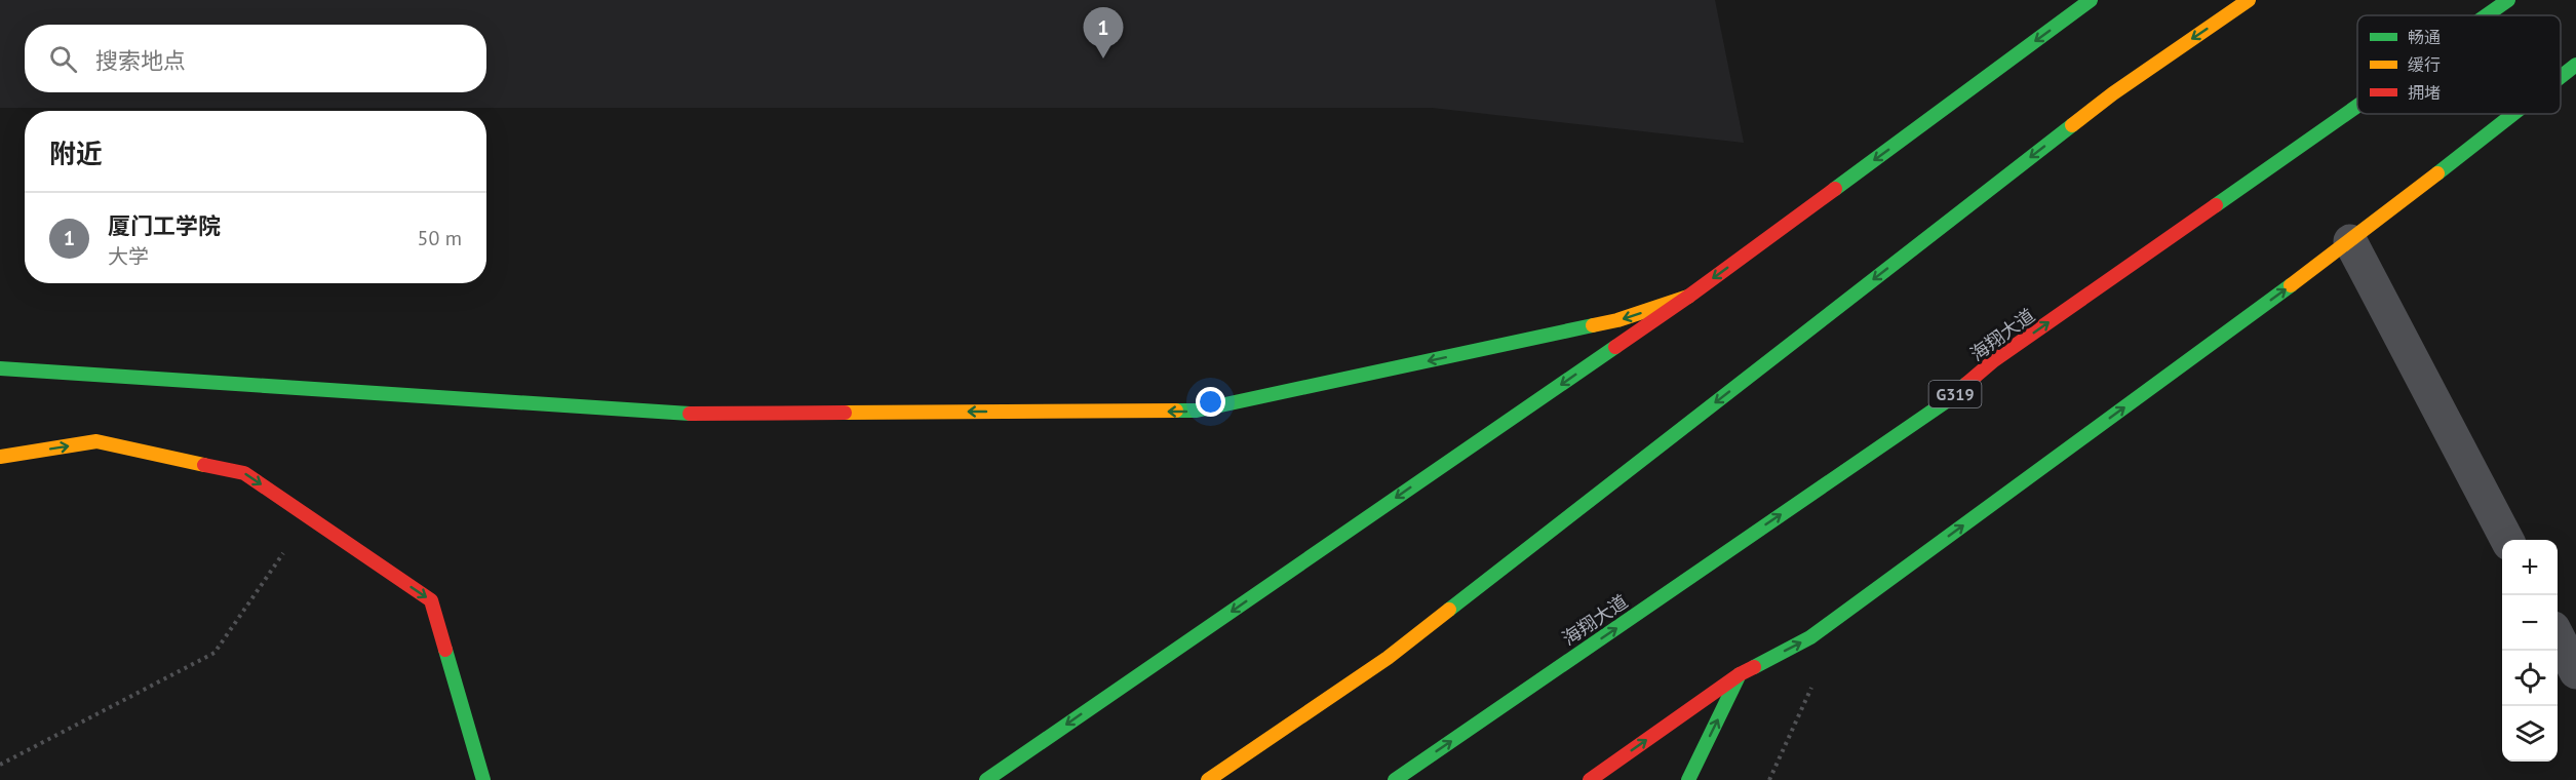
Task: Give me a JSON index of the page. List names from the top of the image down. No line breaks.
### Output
{"streets":{"main road":["海翔大道","G319"]},"legend":["畅通","缓行","拥堵"],"page":{"pins":"1","search":"搜索地点","heading":"附近","list":[{"mark":"1","name":"厦门工学院","note":"大学","value":"50 m"}],"map_buttons":["+","−"]}}
